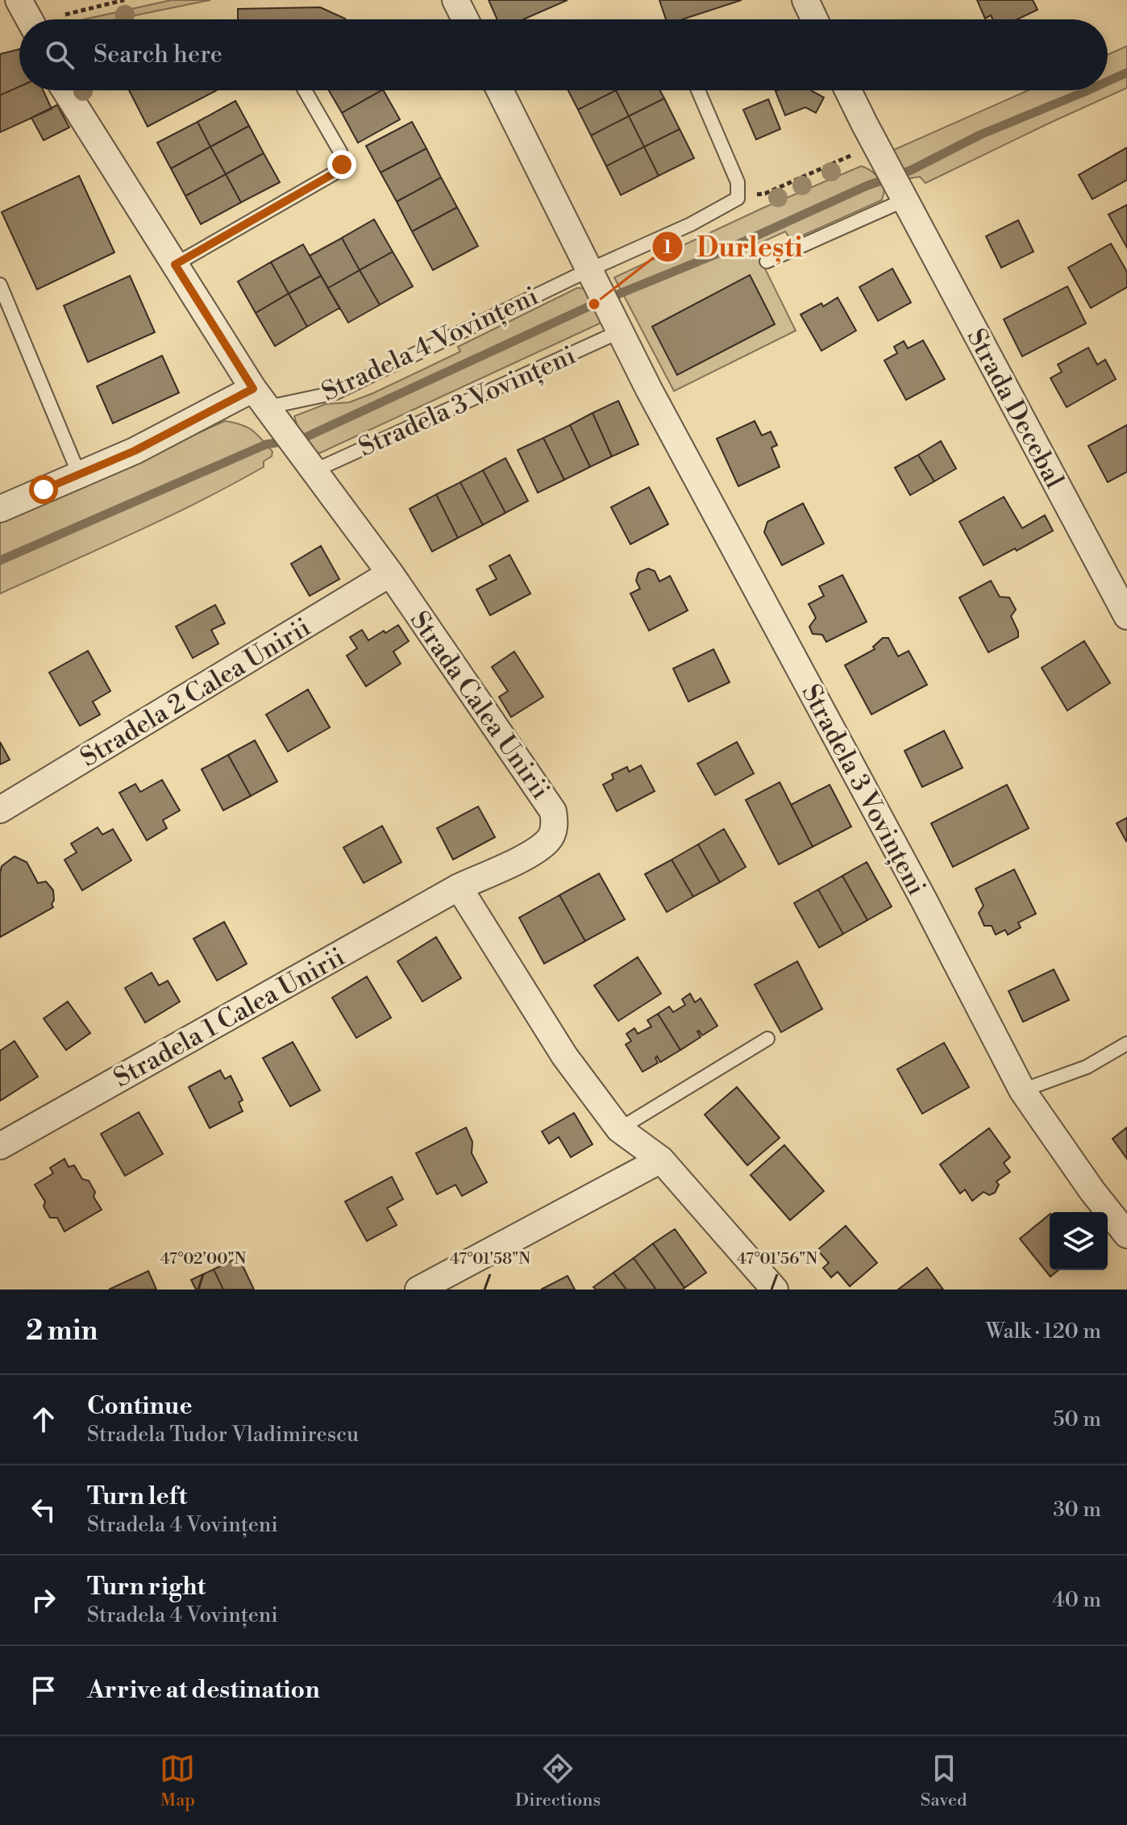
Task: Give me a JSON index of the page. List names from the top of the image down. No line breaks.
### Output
{"streets":{"street":["Stradela 3 Vovințeni","Strada Decebal","Stradela 2 Calea Unirii","Strada Calea Unirii","Stradela 1 Calea Unirii"],"lane":["Stradela 4 Vovințeni"]},"crossings":[["Stradela 4 Vovințeni","Stradela 3 Vovințeni"],["Stradela 4 Vovințeni","Strada Calea Unirii"],["Stradela 3 Vovințeni","Strada Calea Unirii"],["Stradela 2 Calea Unirii","Strada Calea Unirii"],["Strada Calea Unirii","Stradela 1 Calea Unirii"]],"places":["Durlești"],"page":{"search":"Search here","heading":["2 min","Walk · 120 m"],"list":[["Continue","Stradela Tudor Vladimirescu","50 m"],["Turn left","Stradela 4 Vovințeni","30 m"],["Turn right","Stradela 4 Vovințeni","40 m"],"Arrive at destination"],"nav":["Map","Directions","Saved"]},"coordinates":["47°02'00\"N","47°01'58\"N","47°01'56\"N"]}
